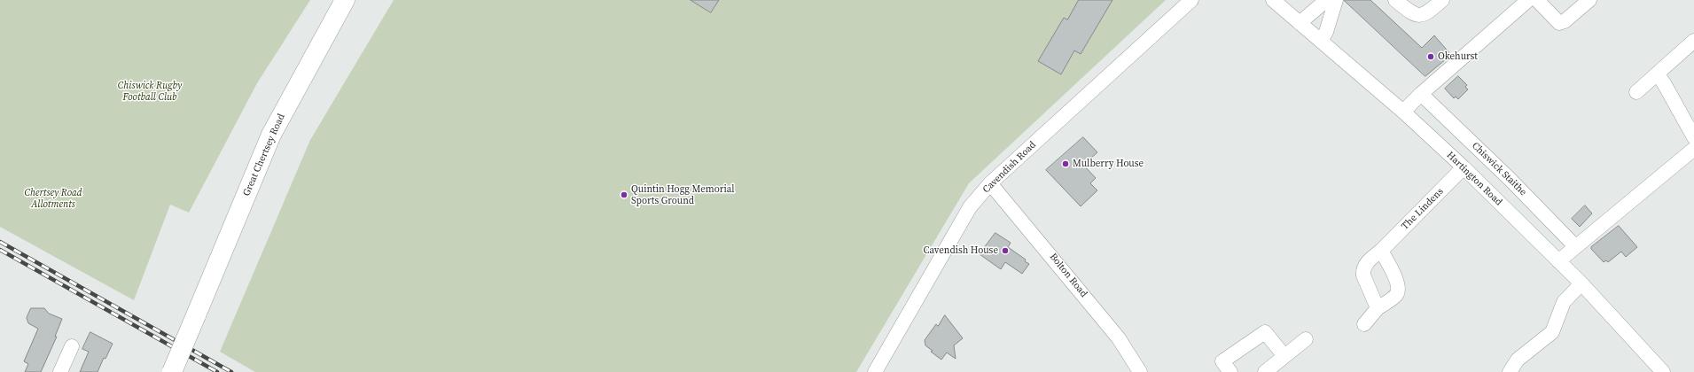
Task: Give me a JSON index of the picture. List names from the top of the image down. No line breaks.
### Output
{"streets":{"highway":["Great Chertsey Road"],"street":["Cavendish Road","Chiswick Staithe","Hartington Road","The Lindens","Bolton Road"]},"crossings":[["Cavendish Road","Bolton Road"],["Hartington Road","The Lindens"]],"parks":["Chiswick Rugby Football Club","Chertsey Road Allotments"],"places":["Okehurst","Mulberry House","Quintin Hogg Memorial Sports Ground","Cavendish House"]}
